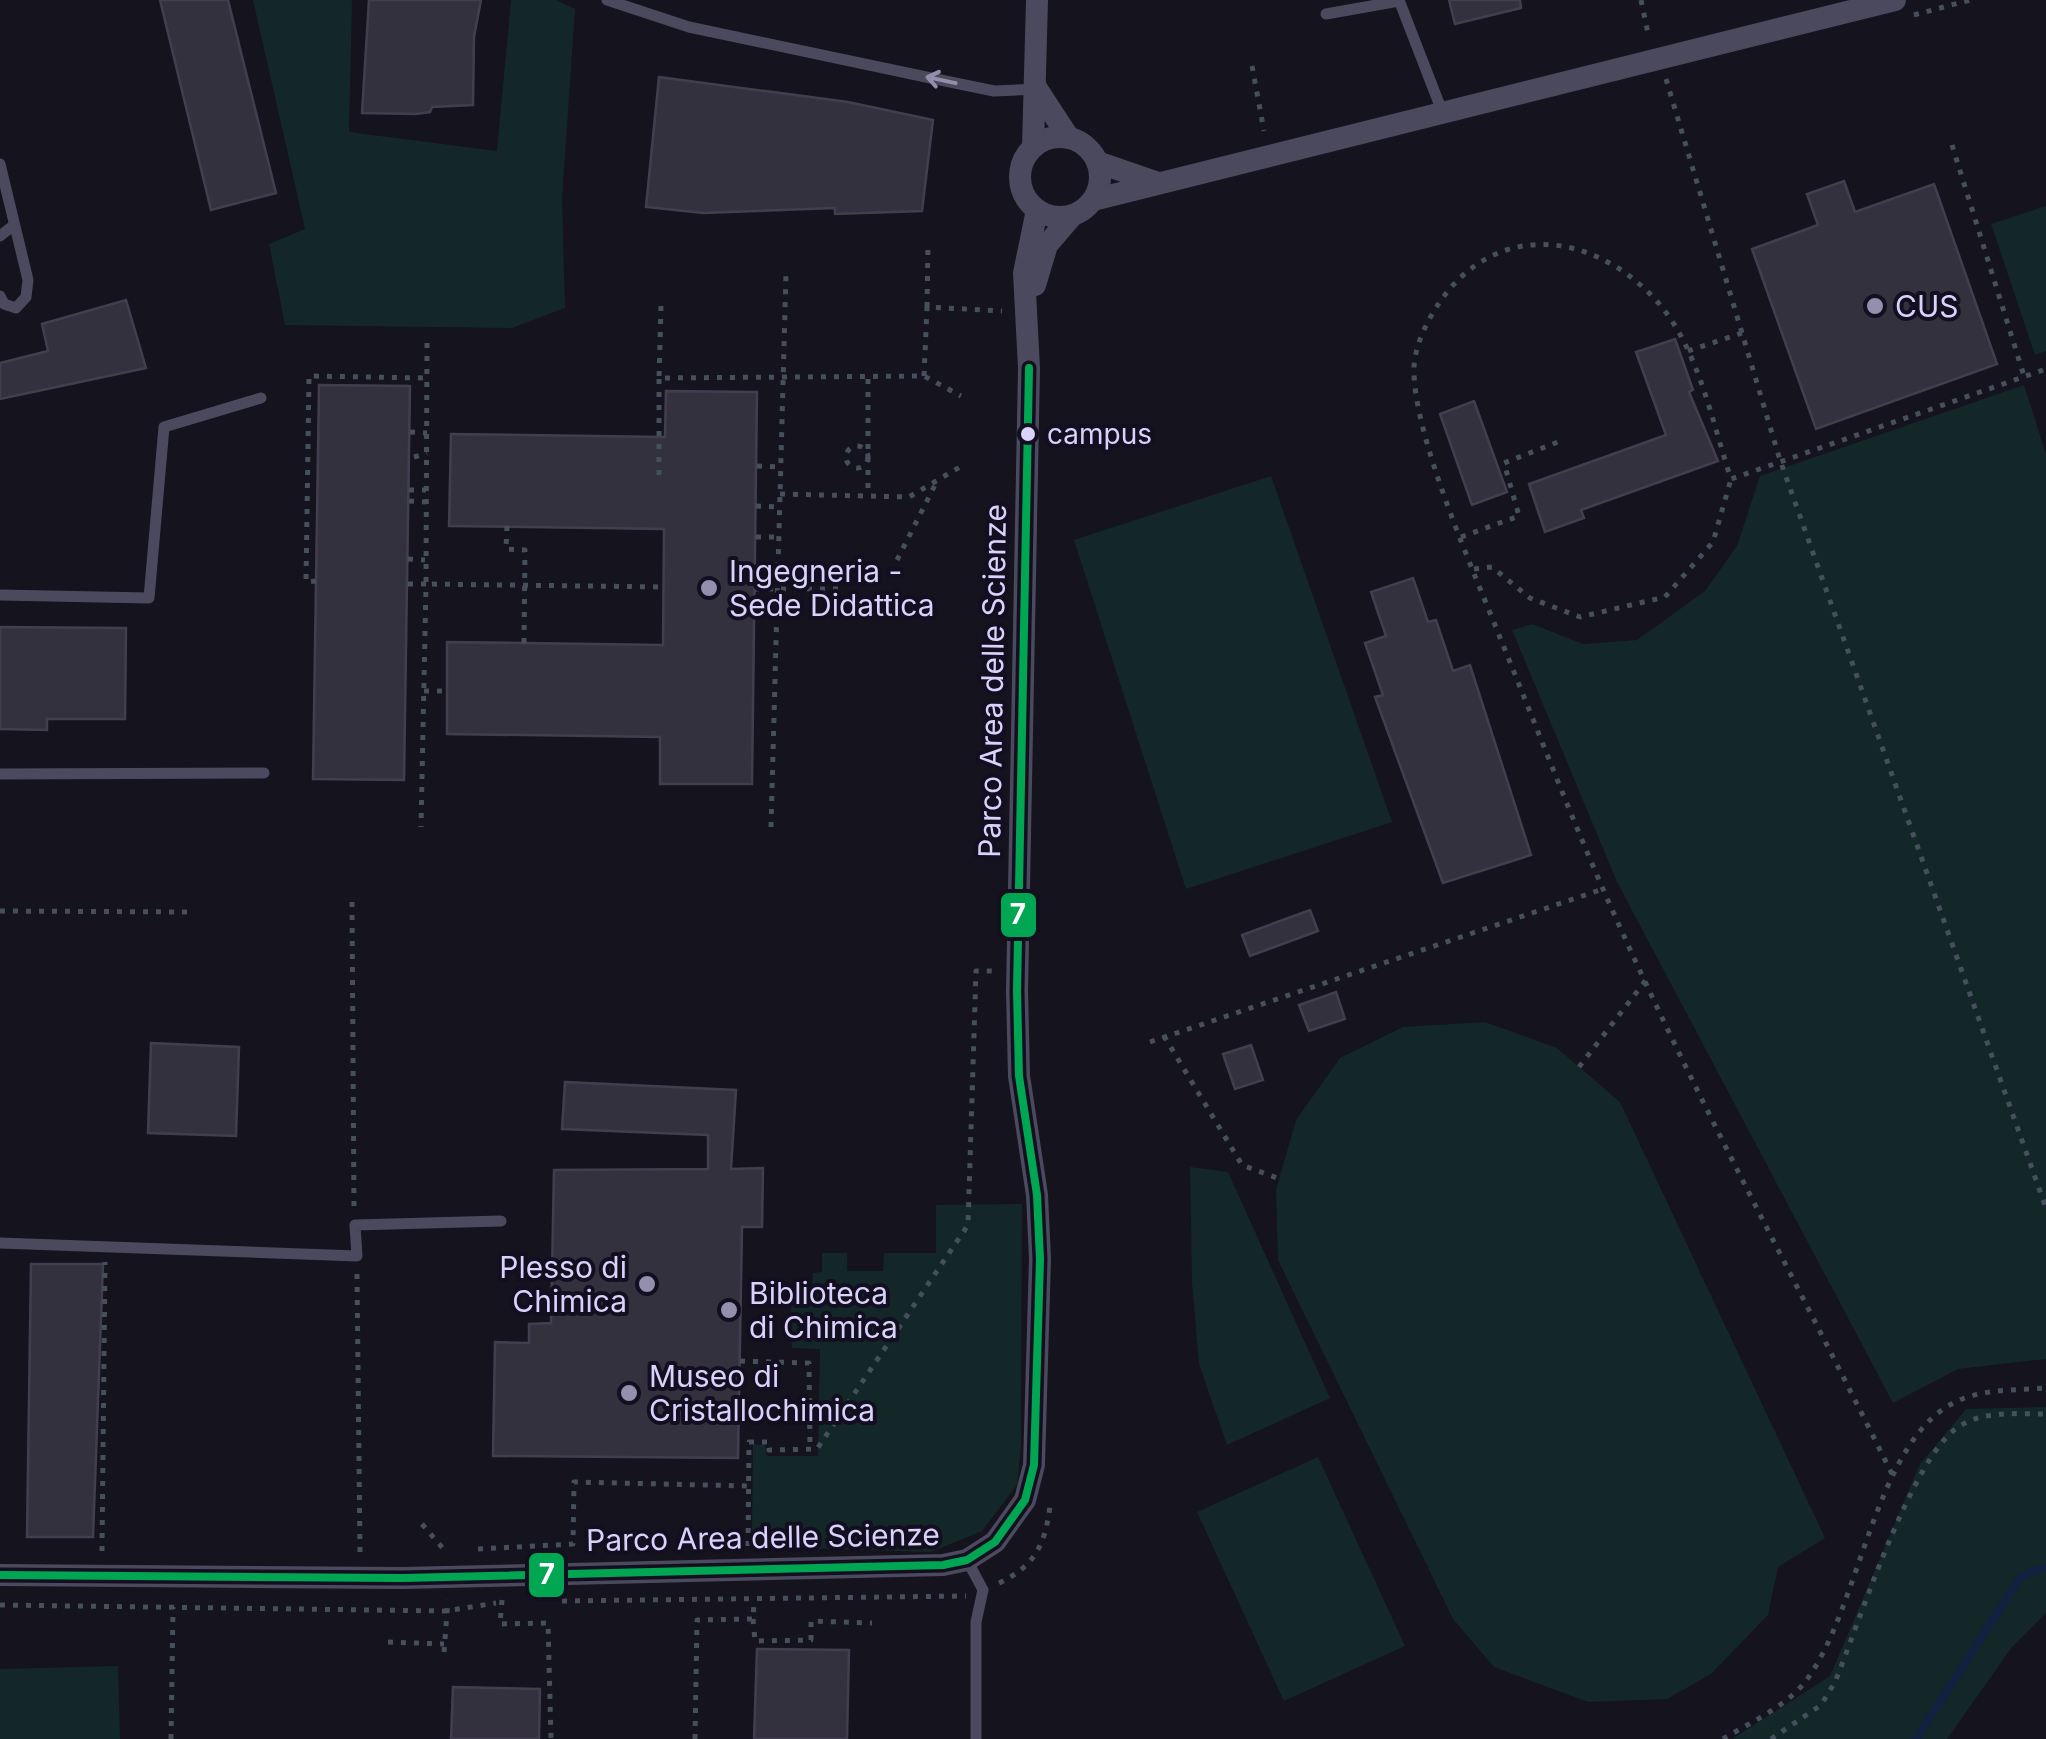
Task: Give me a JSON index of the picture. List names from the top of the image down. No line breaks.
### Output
{"streets":{"street":["Parco Area delle Scienze"]},"places":["CUS","campus","Ingegneria - Sede Didattica","Plesso di Chimica","Biblioteca di Chimica","Museo di Cristallochimica"],"lines":["transit line 7"]}
